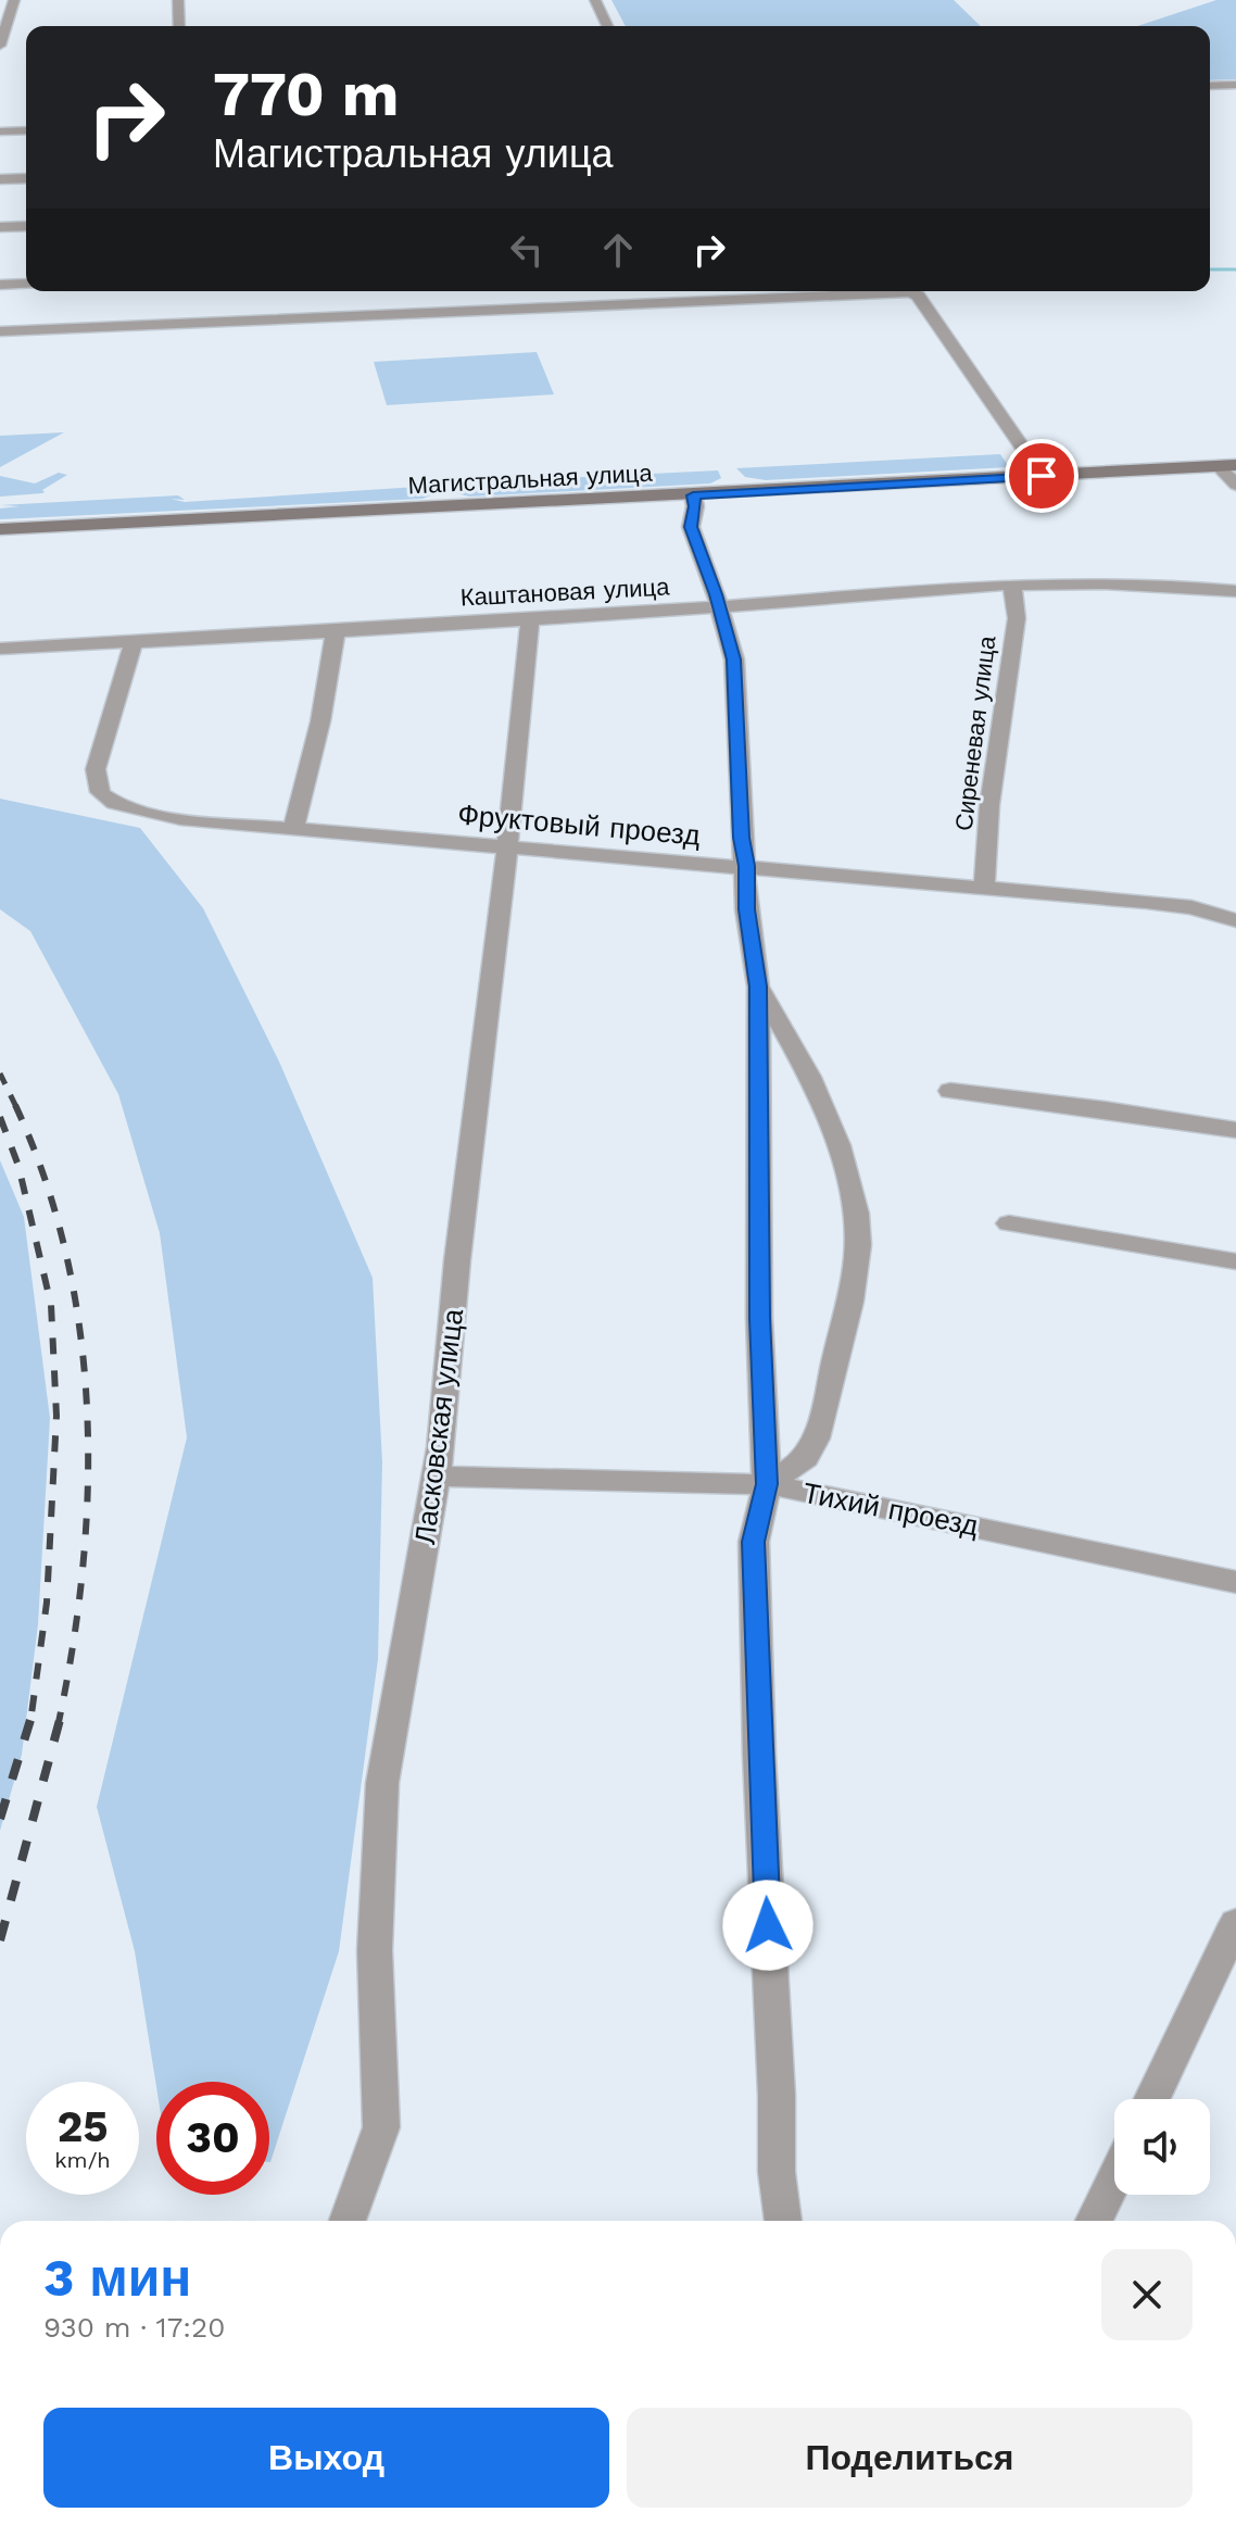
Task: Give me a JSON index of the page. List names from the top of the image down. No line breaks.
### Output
{"streets":{"main road":["Магистральная улица"],"street":["Каштановая улица","Сиреневая улица","Фруктовый проезд","Ласковская улица","Тихий проезд"]},"crossings":[["Каштановая улица","Сиреневая улица"],["Каштановая улица","Фруктовый проезд"],["Каштановая улица","Ласковская улица"],["Сиреневая улица","Фруктовый проезд"],["Фруктовый проезд","Ласковская улица"],["Ласковская улица","Тихий проезд"]],"page":{"turn":["770 m","Магистральная улица"],"speed":"25 km/h","limit":"30","heading":["3 мин","930 m · 17:20"],"buttons":["Выход","Поделиться"]}}
